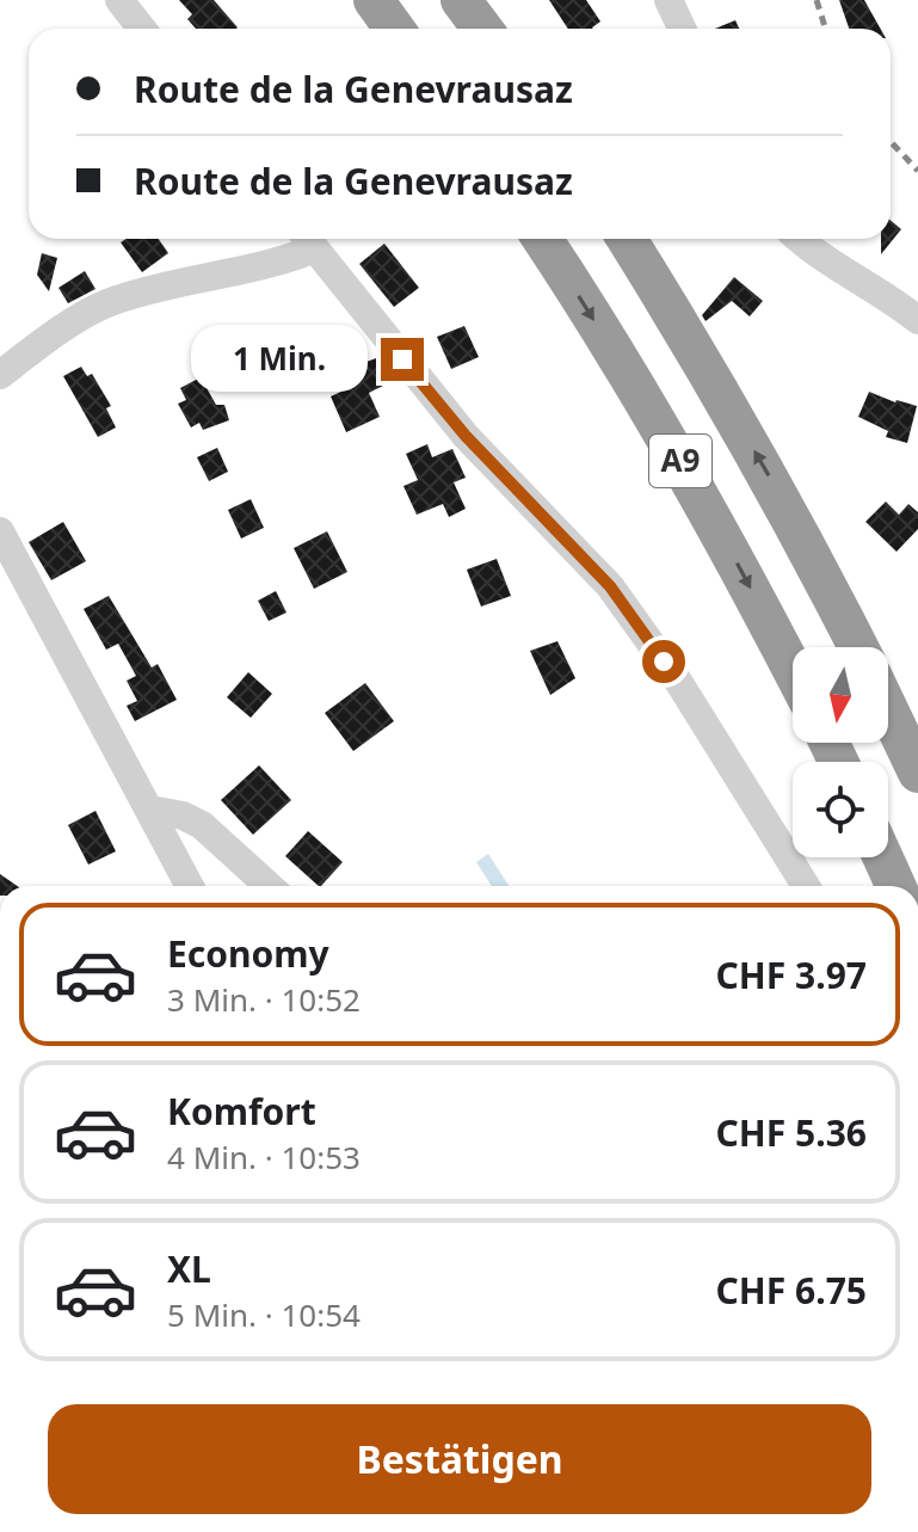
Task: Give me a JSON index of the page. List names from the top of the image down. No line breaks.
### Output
{"streets":{"highway":["A9"]},"north":"bottom","page":{"banner":["Route de la Genevrausaz","Route de la Genevrausaz"],"bubble":"1 Min.","list":[{"name":"Economy","note":"3 Min. · 10:52","value":"CHF 3.97"},{"name":"Komfort","note":"4 Min. · 10:53","value":"CHF 5.36"},{"name":"XL","note":"5 Min. · 10:54","value":"CHF 6.75"}],"buttons":"Bestätigen"}}
